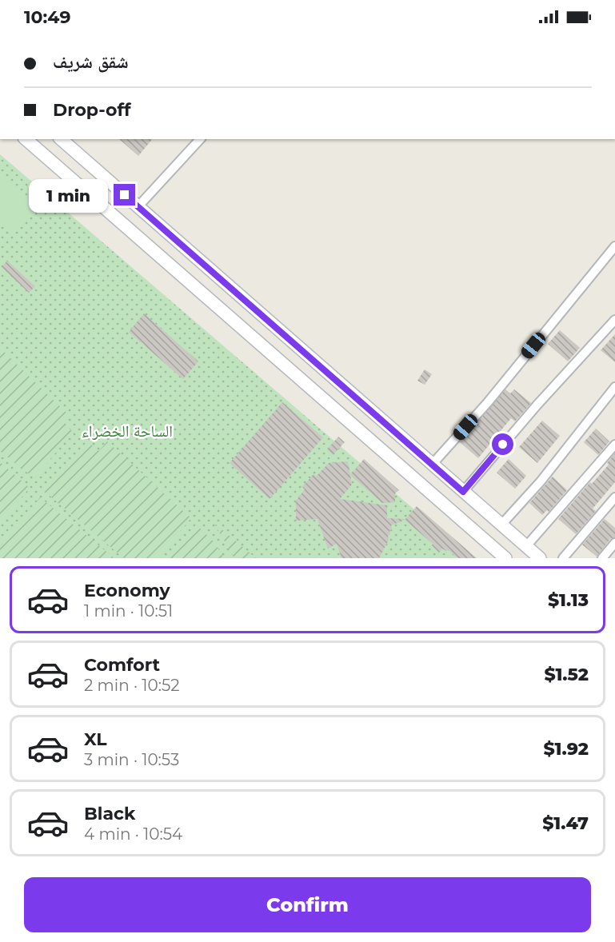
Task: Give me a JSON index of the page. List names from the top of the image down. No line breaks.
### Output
{"parks":["الساحة الخضراء"],"page":{"status":"10:49","banner":["شقق شريف","Drop-off"],"bubble":"1 min","list":[{"name":"Economy","note":"1 min · 10:51","value":"$1.13"},{"name":"Comfort","note":"2 min · 10:52","value":"$1.52"},{"name":"XL","note":"3 min · 10:53","value":"$1.92"},{"name":"Black","note":"4 min · 10:54","value":"$1.47"}],"buttons":"Confirm"}}
